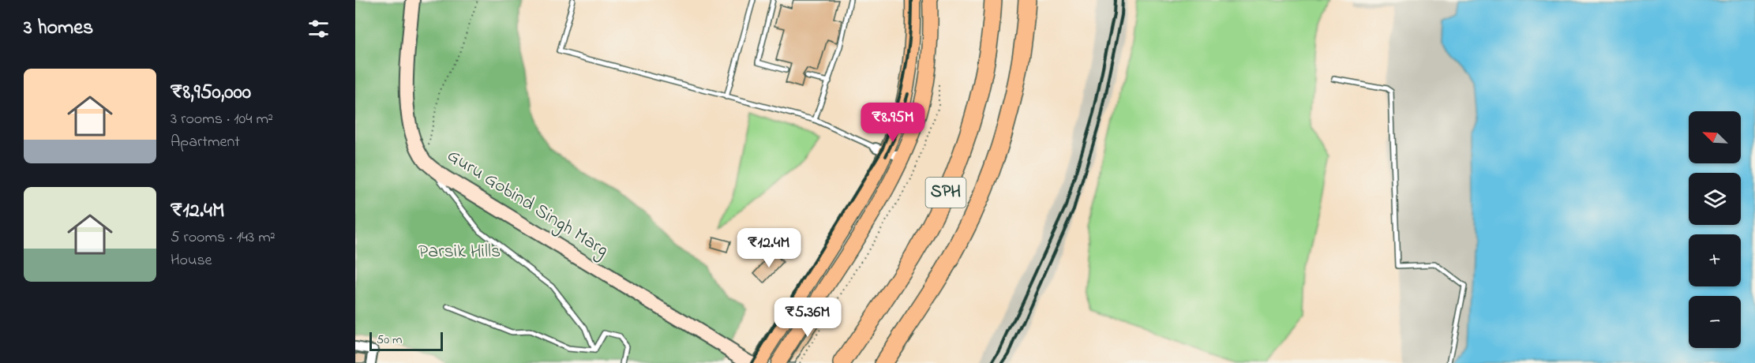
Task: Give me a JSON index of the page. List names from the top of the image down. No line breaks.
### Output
{"streets":{"highway":["SPH"],"street":["Guru Gobind Singh Marg"]},"parks":["Parsik Hills"],"scale_bar":"50 m","north":"top left","page":{"heading":"3 homes","list":[{"name":"₹8,950,000","note":"3 rooms · 104 m² · Apartment"},{"name":"₹12.4M","note":"5 rooms · 143 m² · House"}],"price":["₹8.95M","₹12.4M","₹5.36M"],"map_buttons":["+","−"],"scale":"50 m"}}
